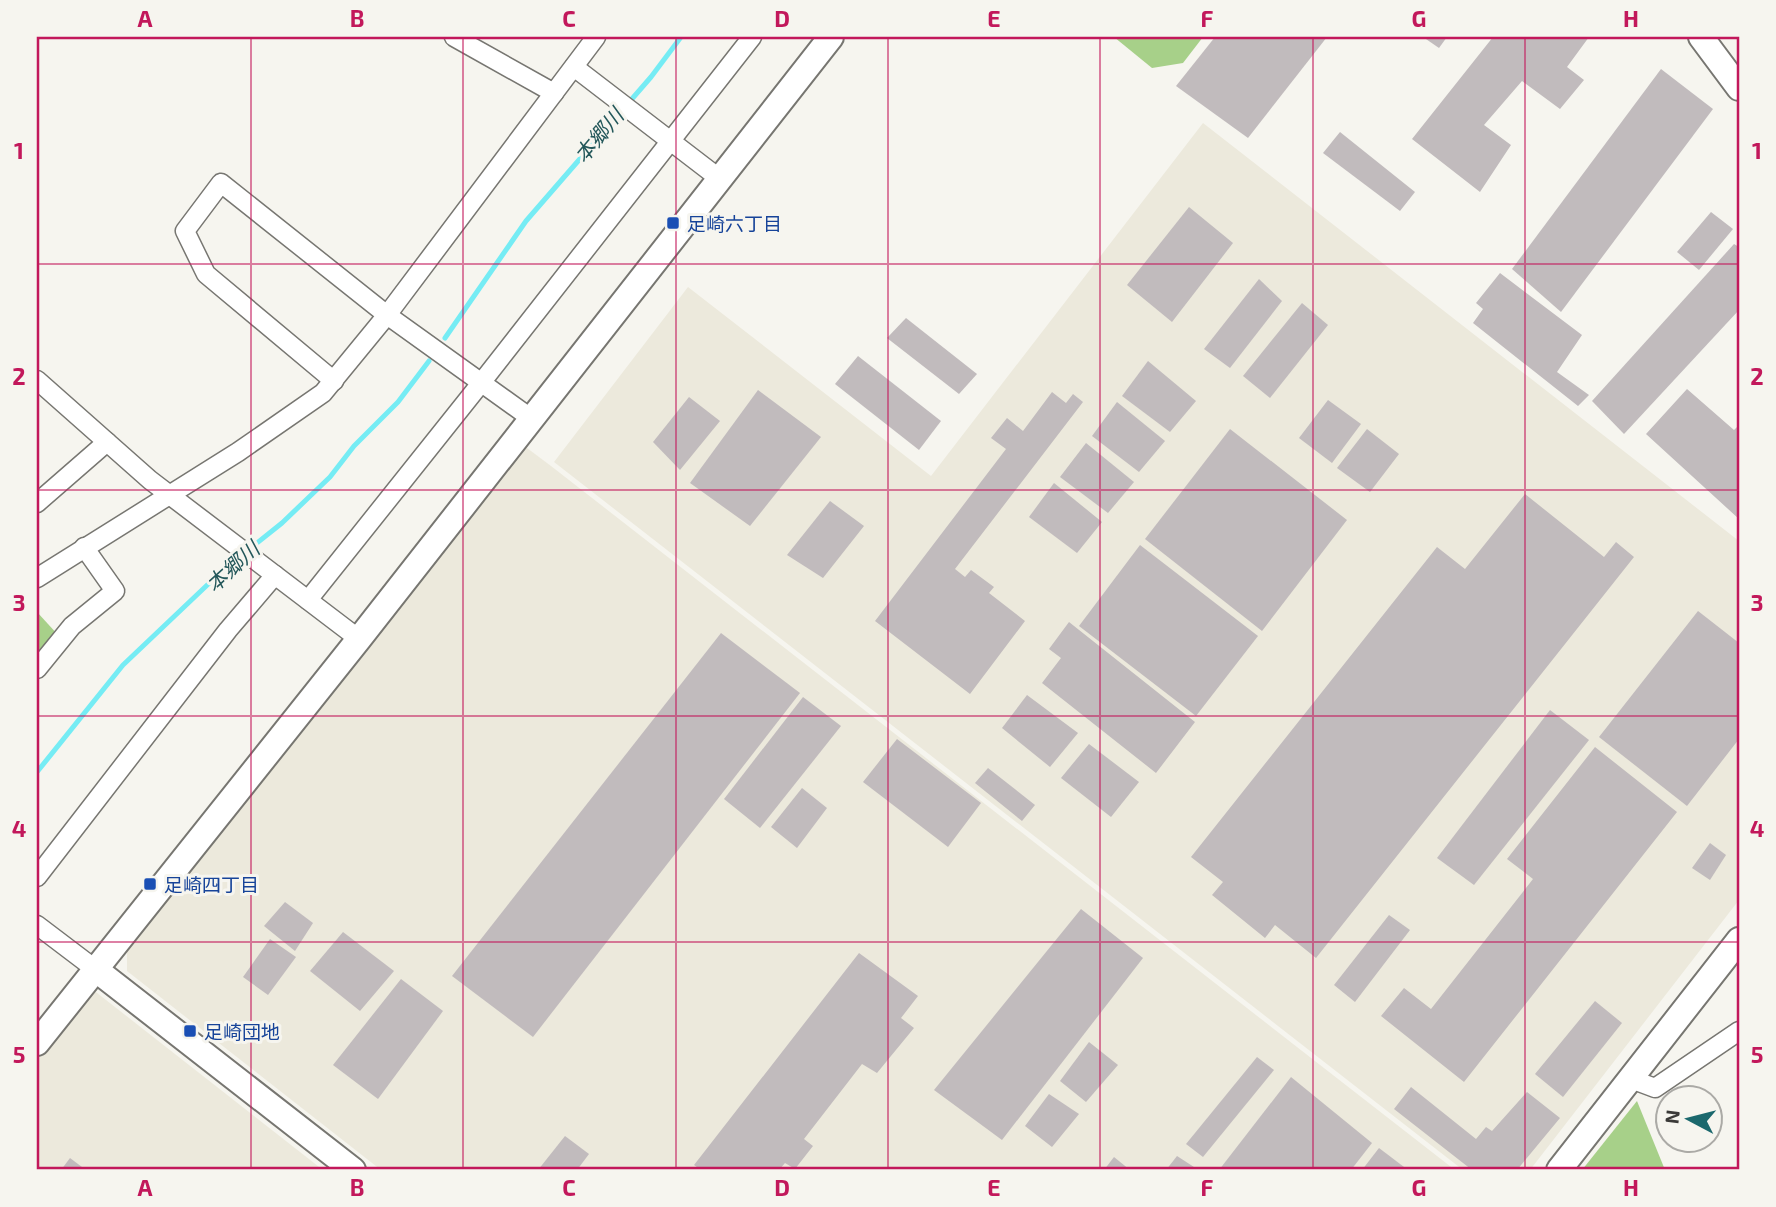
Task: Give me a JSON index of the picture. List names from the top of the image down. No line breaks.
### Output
{"water":["本郷川"],"places":{"transit":["足崎六丁目","足崎四丁目","足崎団地"]},"north":"left","grid":{"columns":["A","B","C","D","E","F","G","H"],"rows":["1","2","3","4","5"]}}
